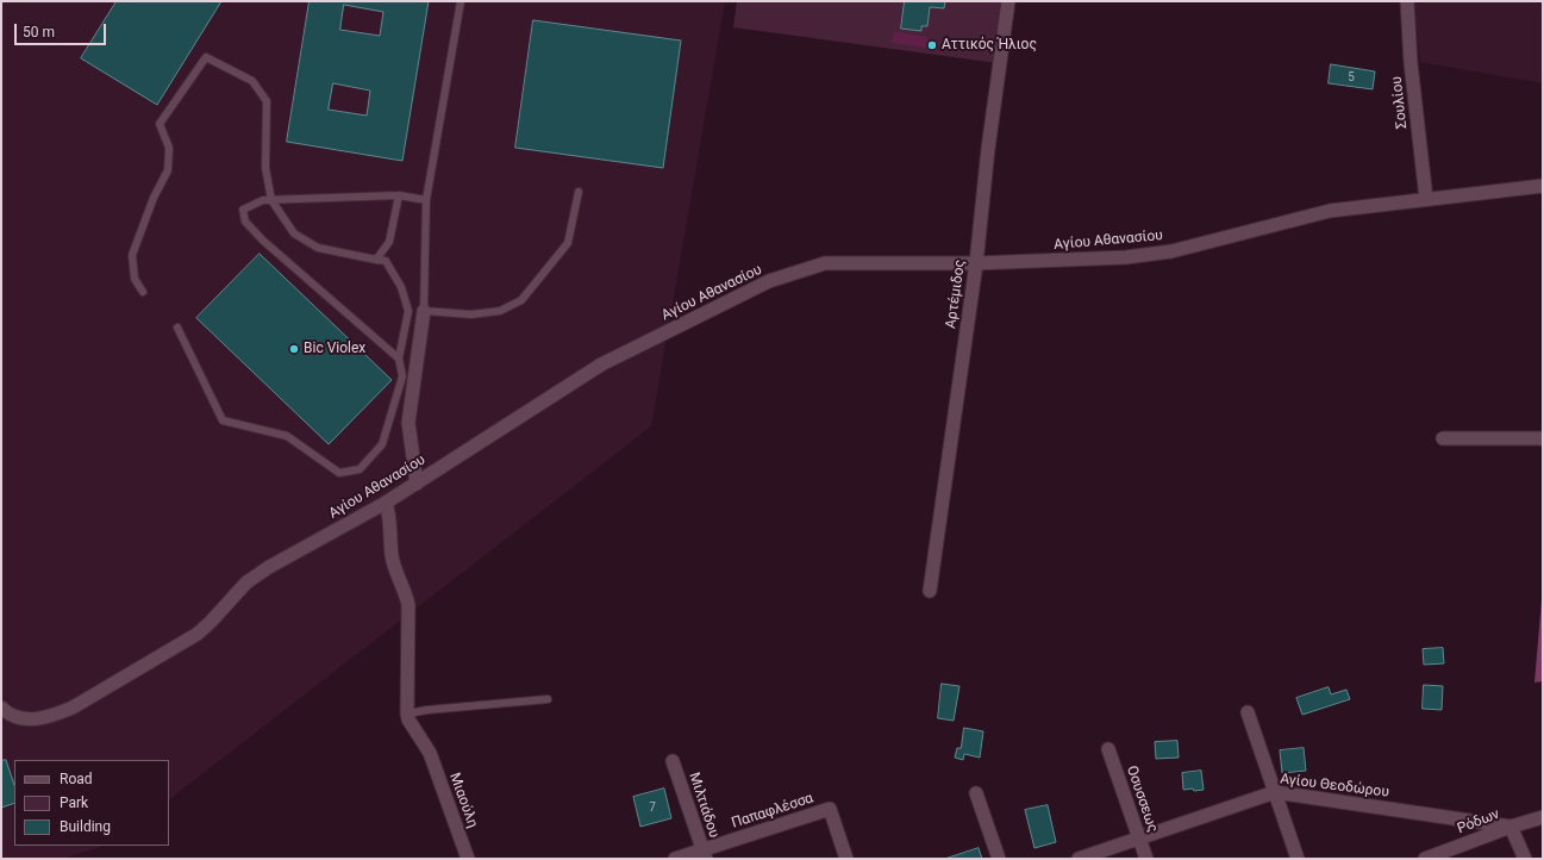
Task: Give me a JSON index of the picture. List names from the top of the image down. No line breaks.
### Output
{"streets":{"street":["Σουλίου","Αγίου Αθανασίου","Αρτέμιδος","Αγίου Θεοδώρου","Οσυσσεως","Μιαούλη","Μιλτιάδου","Παπαφλέσσα","Ρόδων"]},"crossings":[["Σουλίου","Αγίου Αθανασίου"],["Αγίου Αθανασίου","Αρτέμιδος"],["Αγίου Θεοδώρου","Οσυσσεως"],["Αγίου Θεοδώρου","Ρόδων"],["Μιλτιάδου","Παπαφλέσσα"]],"places":["Αττικός Ήλιος","Bic Violex"],"house_numbers":["5","7"],"legend":["Road","Park","Building"],"scale_bar":"50 m"}
